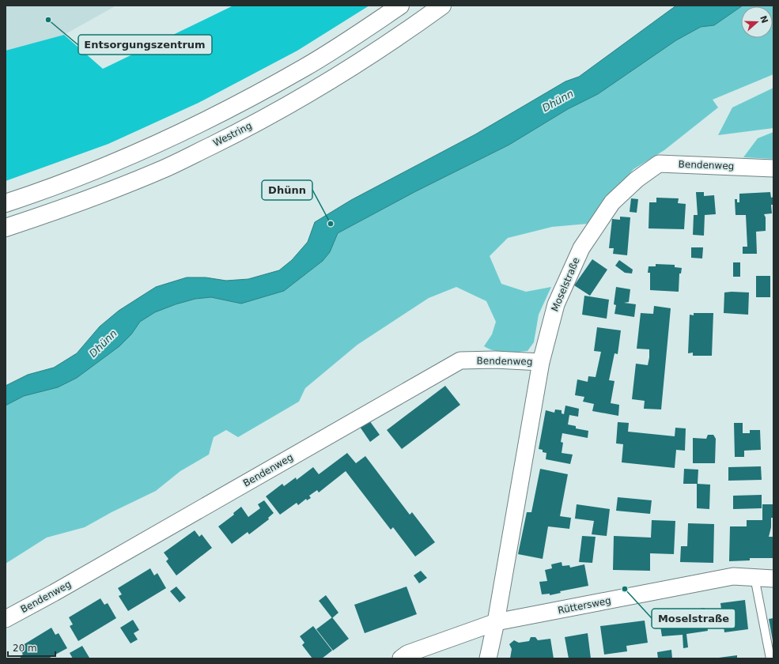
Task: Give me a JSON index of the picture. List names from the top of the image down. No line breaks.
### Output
{"streets":{"main road":["Westring"],"street":["Bendenweg","Moselstraße","Rüttersweg"]},"crossings":[["Bendenweg","Moselstraße"],["Moselstraße","Rüttersweg"]],"water":["Dhünn"],"places":["Entsorgungszentrum","Dhünn","Moselstraße"],"scale_bar":"20 m","north":"right"}
